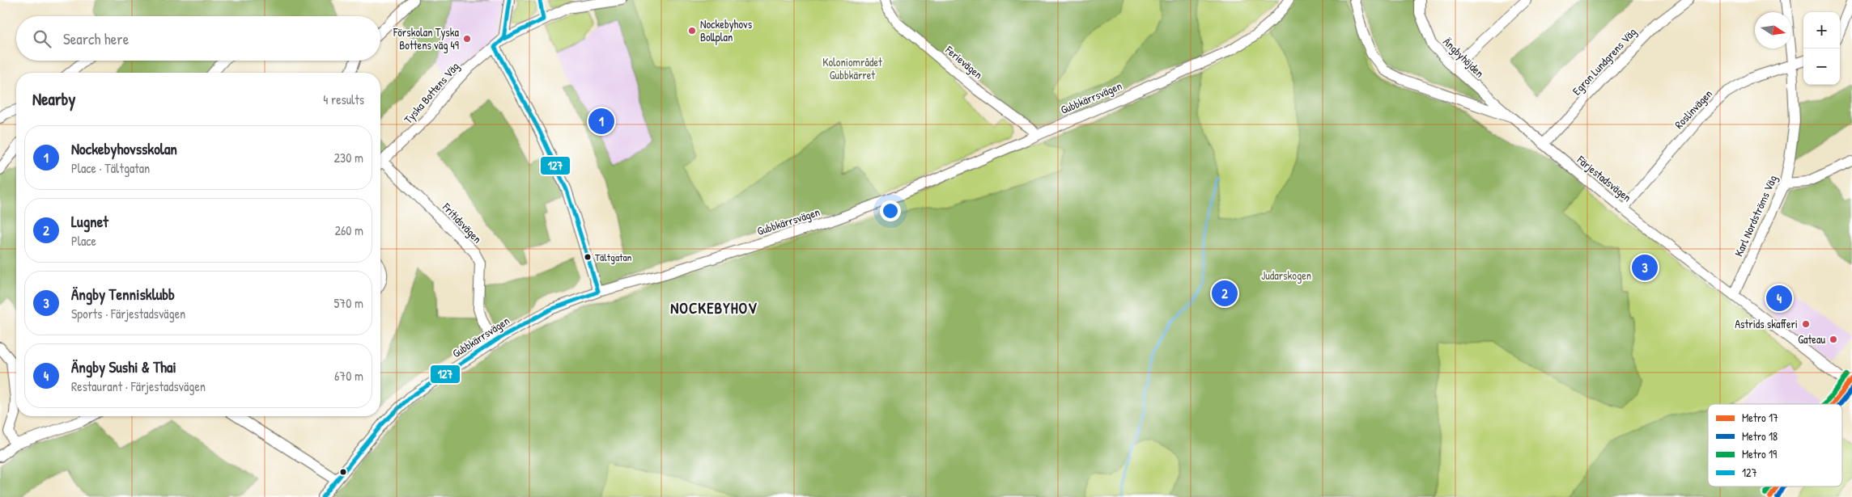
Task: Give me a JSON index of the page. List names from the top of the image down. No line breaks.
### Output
{"streets":{"street":["Ängbyhöjden","Egron Lundgrens Väg","Ferievägen","Tyska Bottens Väg","Gubbkärrsvägen","Roslinvägen","Färjestadsvägen","Karl Nordströms Väg","Fritidsvägen"]},"crossings":[["Ängbyhöjden","Färjestadsvägen"],["Egron Lundgrens Väg","Färjestadsvägen"],["Ferievägen","Gubbkärrsvägen"],["Gubbkärrsvägen","Fritidsvägen"],["Roslinvägen","Färjestadsvägen"],["Roslinvägen","Karl Nordströms Väg"],["Färjestadsvägen","Karl Nordströms Väg"]],"districts":["NOCKEBYHOV"],"parks":["Koloniområdet Gubbkärret","Judarskogen"],"places":["Nockebyhovs Bollplan","Förskolan Tyska Bottens väg 49","Tältgatan","Astrids skafferi","Gateau"],"lines":["transit line 127","metro line 19","metro line 17","metro line 18"],"legend":["Metro 17","Metro 18","Metro 19","127"],"north":"right","page":{"map_buttons":["+","−"],"search":"Search here","heading":["Nearby","4 results"],"pins":["1","3","2","4"],"list":[{"mark":"1","name":"Nockebyhovsskolan","note":"Place · Tältgatan","value":"230 m"},{"mark":"2","name":"Lugnet","note":"Place","value":"260 m"},{"mark":"3","name":"Ängby Tennisklubb","note":"Sports · Färjestadsvägen","value":"570 m"},{"mark":"4","name":"Ängby Sushi & Thai","note":"Restaurant · Färjestadsvägen","value":"670 m"}]}}
